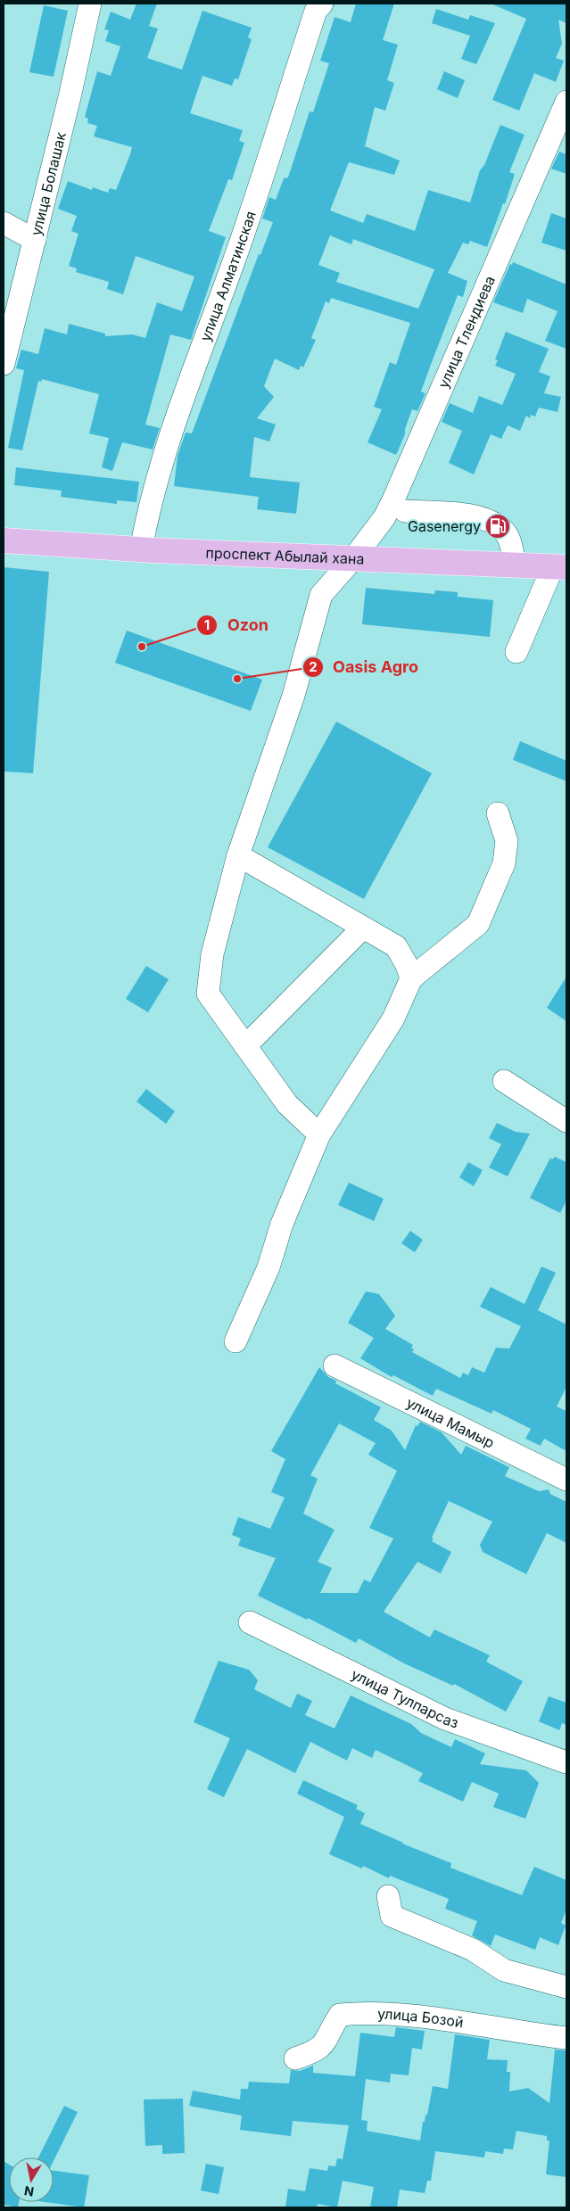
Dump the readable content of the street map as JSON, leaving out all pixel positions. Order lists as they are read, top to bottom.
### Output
{
  "streets": {
    "main road": ["проспект Абылай хана"],
    "street": [
      "улица Болашак",
      "улица Алматинская",
      "улица Тлендиева",
      "улица Мамыр",
      "улица Тулпарсаз",
      "улица Бозой"
    ]
  },
  "crossings": [
    ["улица Алматинская", "проспект Абылай хана"],
    ["улица Тлендиева", "проспект Абылай хана"]
  ],
  "places": {
    "fuel station": ["Gasenergy"],
    "other": ["Ozon", "Oasis Agro"]
  },
  "north": "bottom"
}
